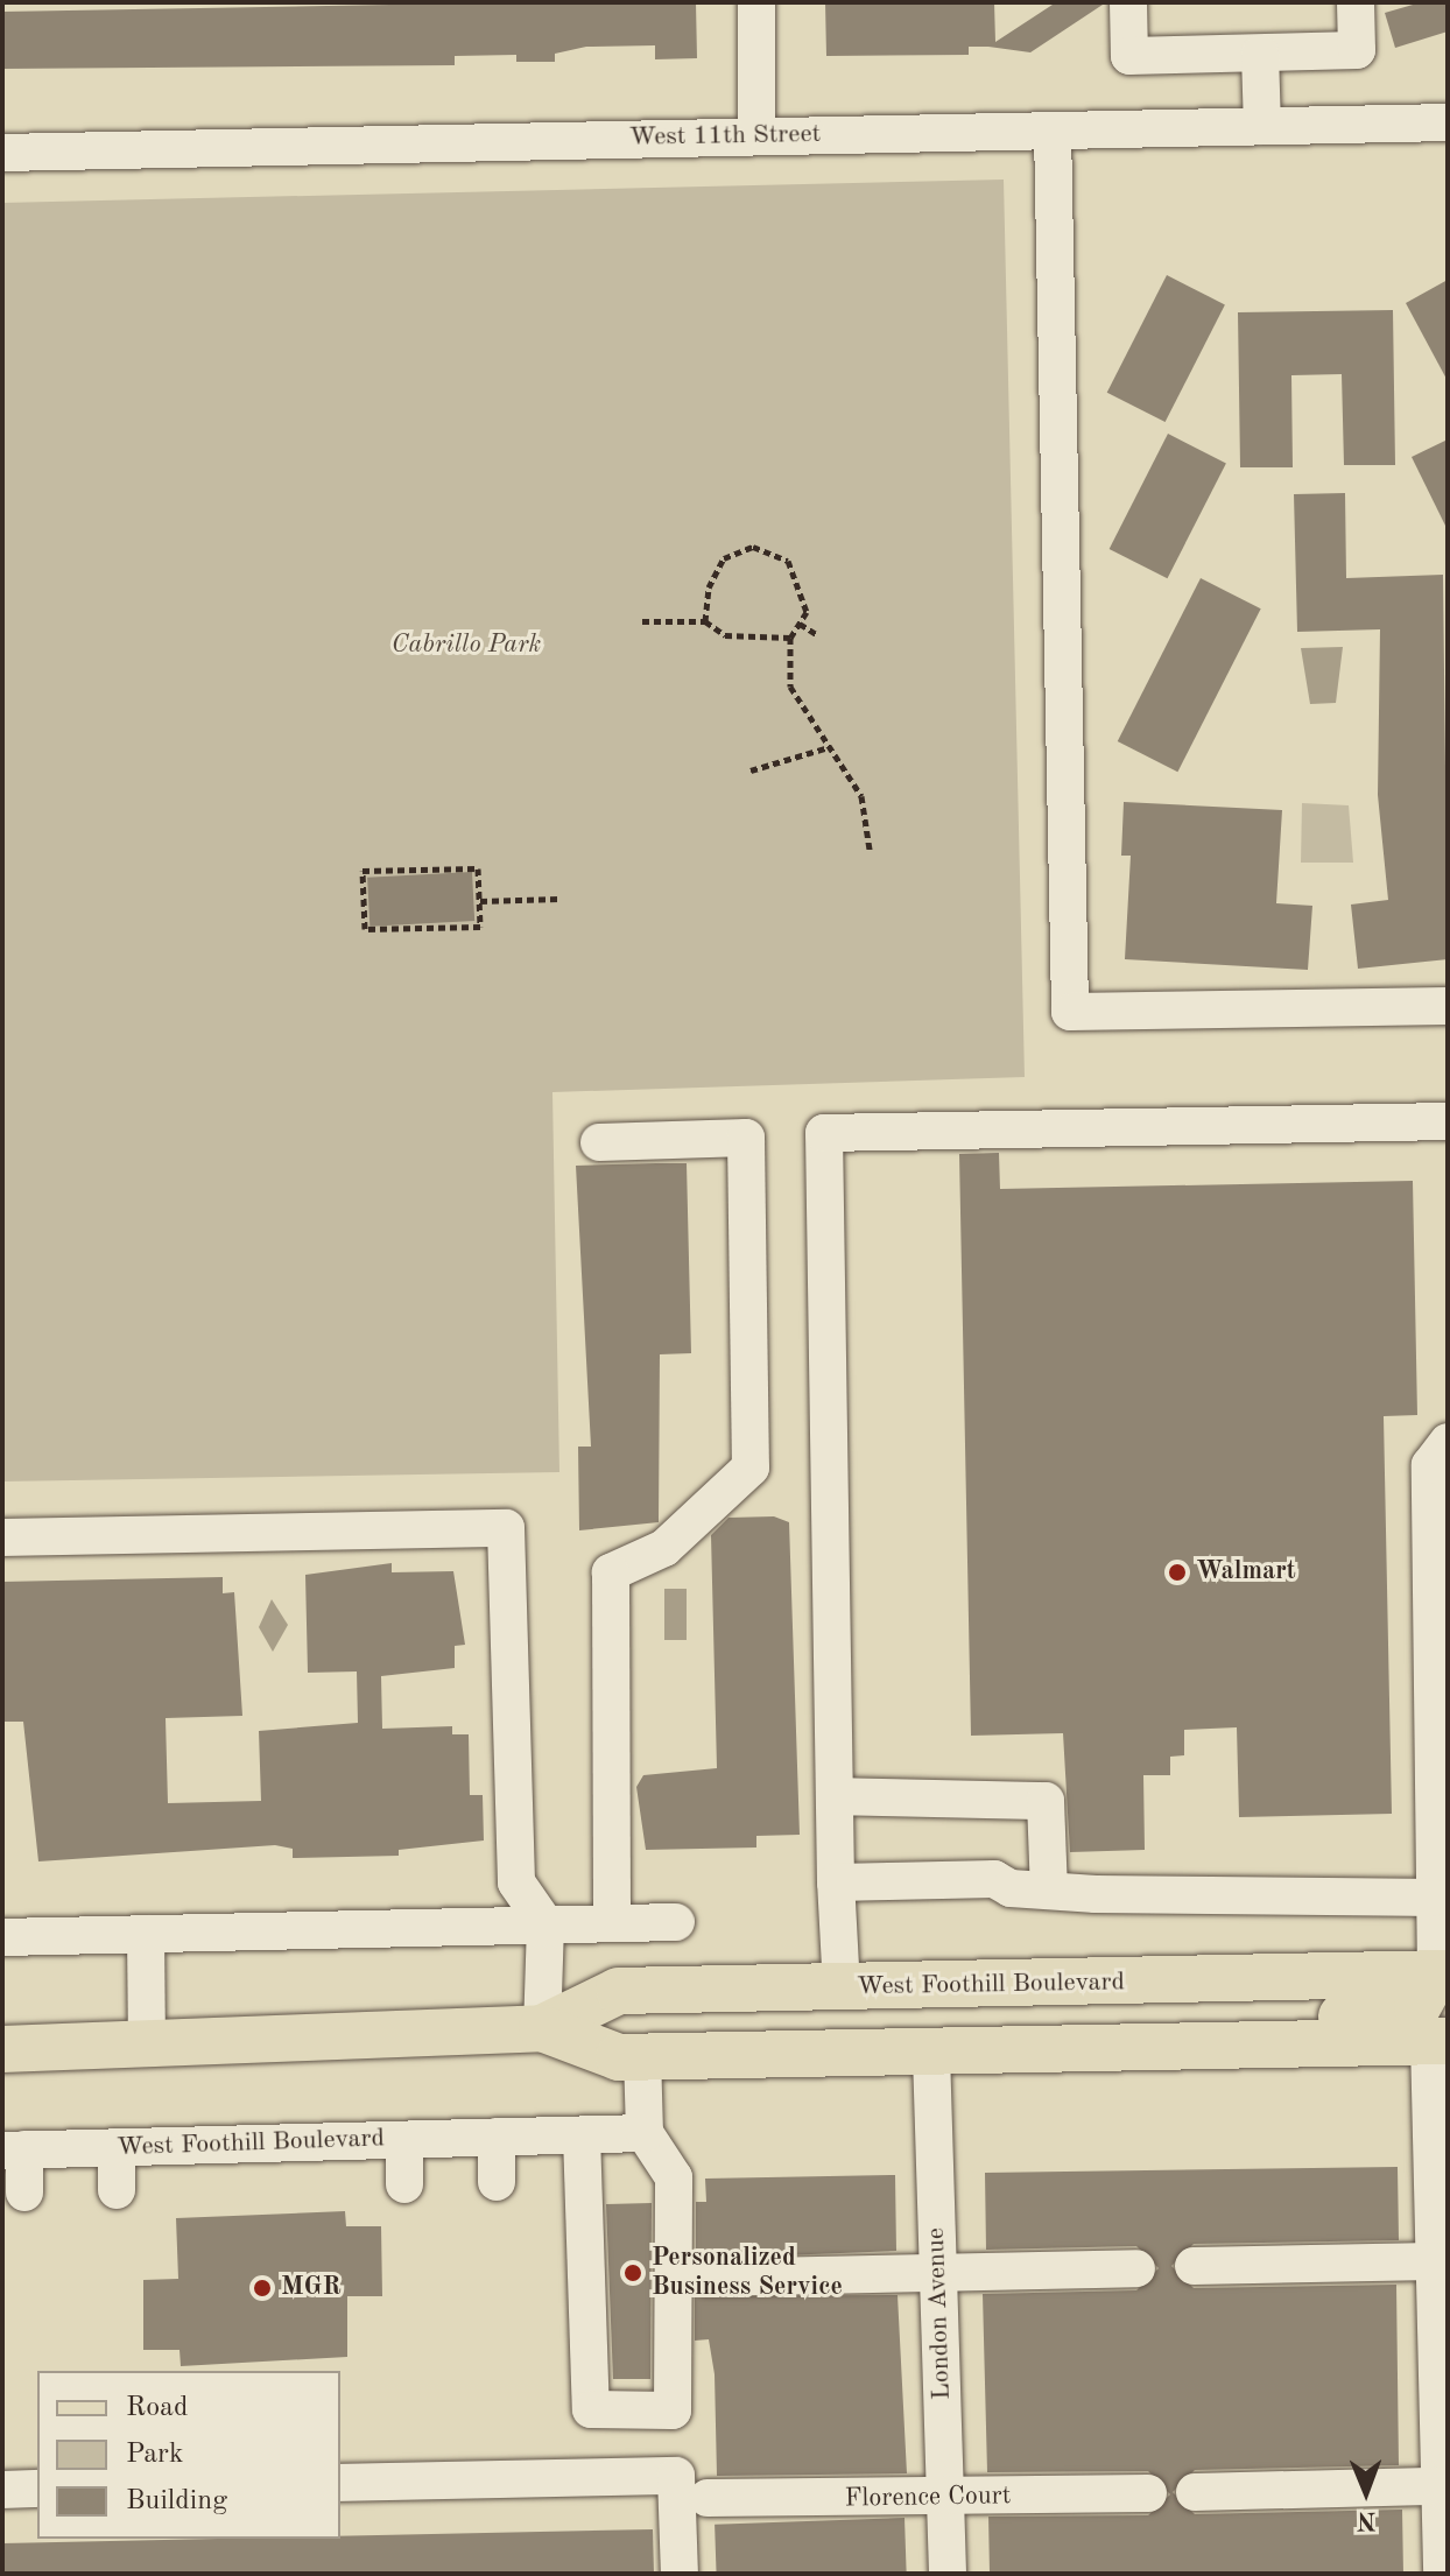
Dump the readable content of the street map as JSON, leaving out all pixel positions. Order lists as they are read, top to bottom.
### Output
{
  "streets": {
    "main road": ["West Foothill Boulevard"],
    "street": ["West 11th Street", "London Avenue", "Florence Court"]
  },
  "crossings": [
    ["West Foothill Boulevard", "London Avenue"],
    ["London Avenue", "Florence Court"]
  ],
  "parks": ["Cabrillo Park"],
  "places": ["Walmart", "Personalized Business Service", "MGR"],
  "legend": ["Road", "Park", "Building"],
  "north": "bottom"
}
